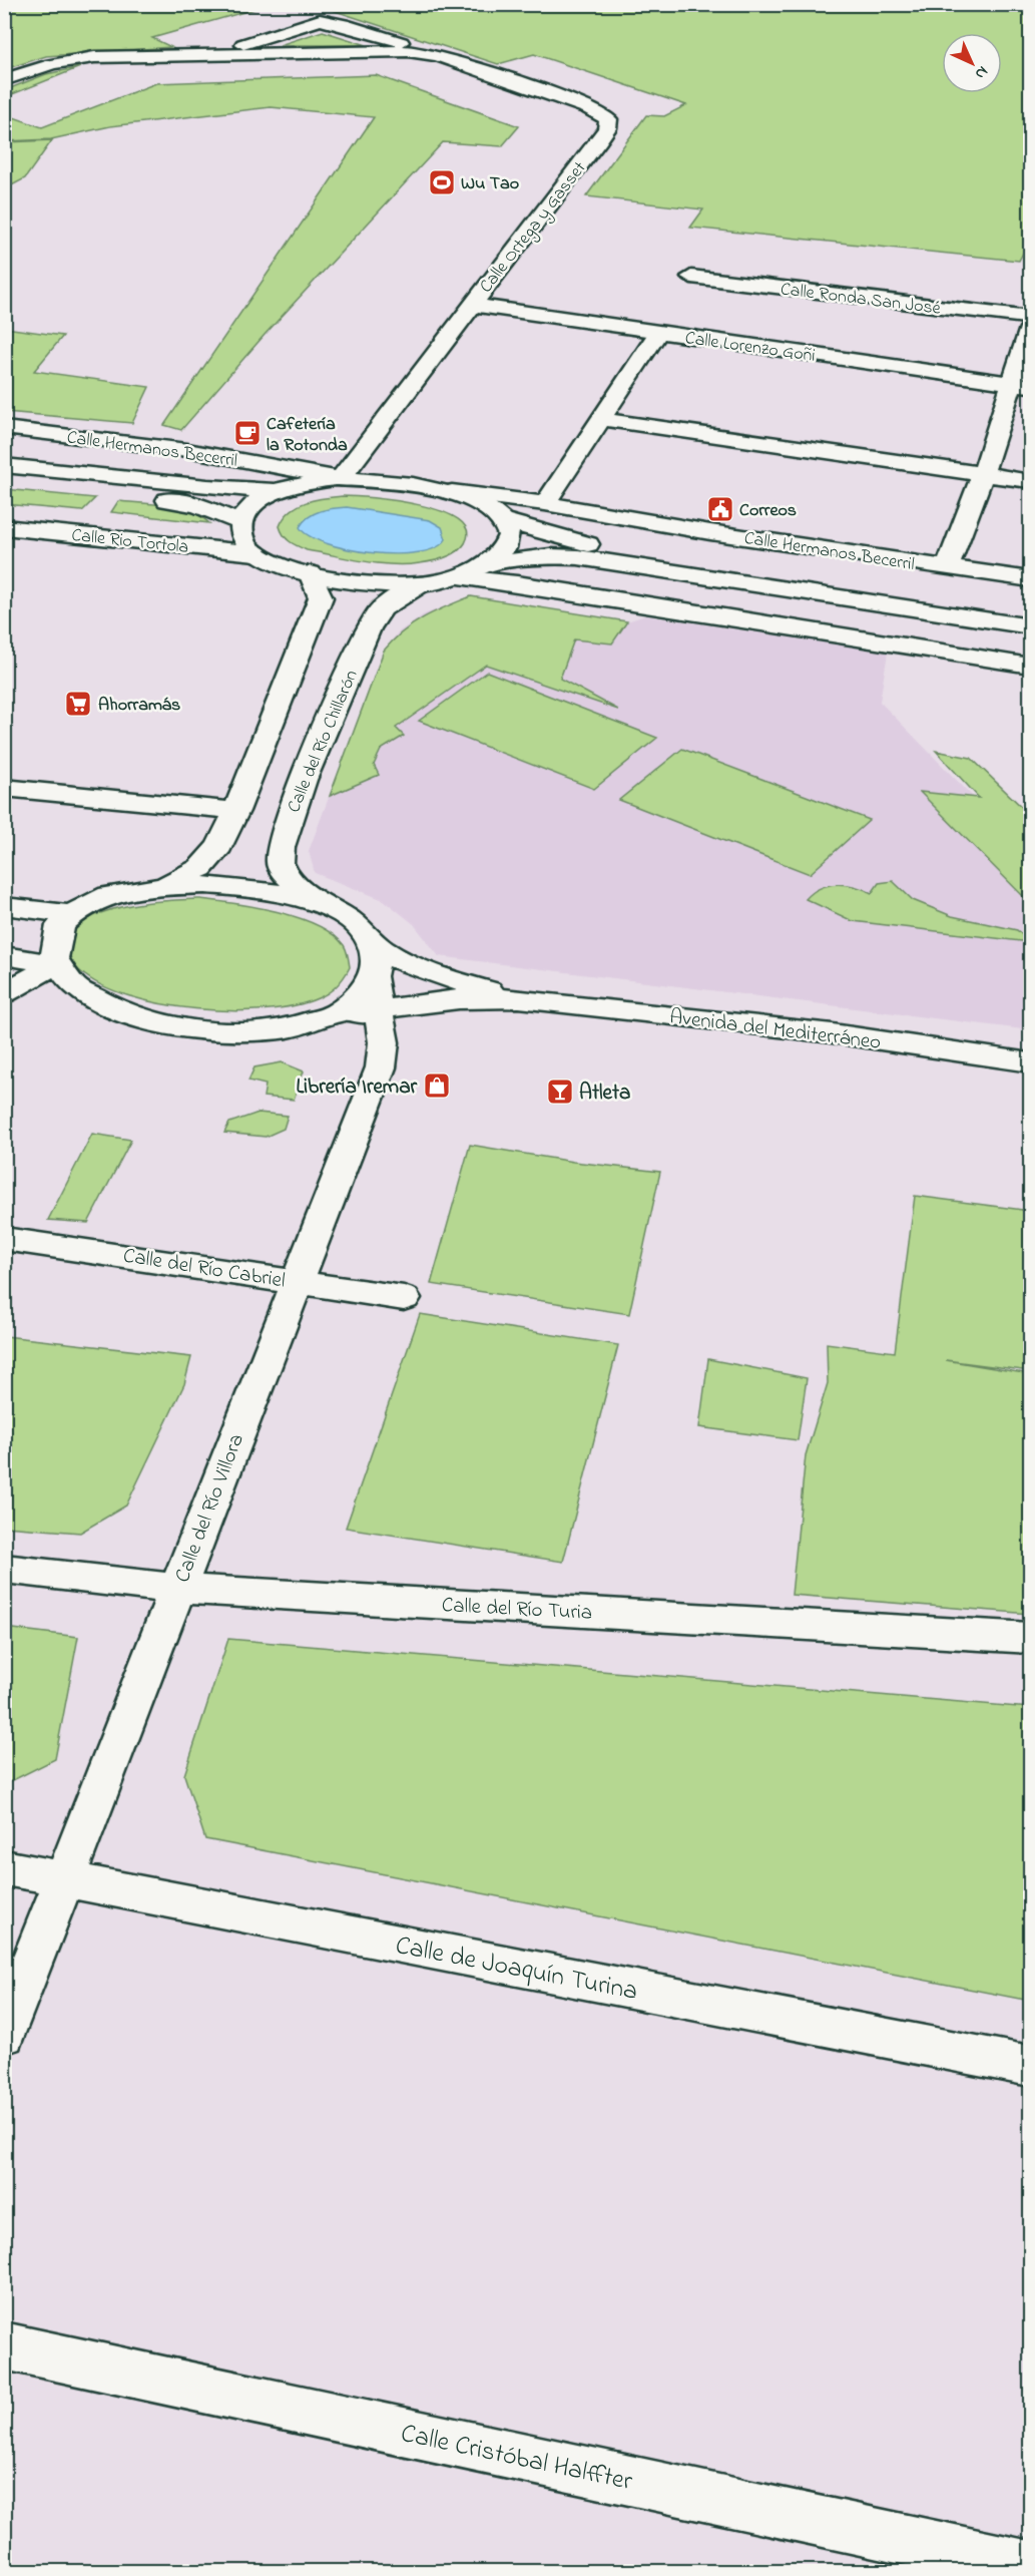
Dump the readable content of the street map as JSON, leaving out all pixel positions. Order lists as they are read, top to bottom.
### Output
{
  "streets": {
    "street": [
      "Calle Ortega y Gasset",
      "Calle Ronda San José",
      "Calle Lorenzo Goñi",
      "Calle Hermanos Becerril",
      "Calle Rio Tortola",
      "Calle del Río Chillarón",
      "Avenida del Mediterráneo",
      "Calle del Río Cabriel",
      "Calle del Río Villora",
      "Calle del Río Turia",
      "Calle de Joaquín Turina",
      "Calle Cristóbal Halffter"
    ]
  },
  "crossings": [
    ["Calle Ortega y Gasset", "Calle Lorenzo Goñi"],
    ["Calle Ortega y Gasset", "Calle Hermanos Becerril"],
    ["Calle Rio Tortola", "Calle del Río Chillarón"],
    ["Calle del Río Cabriel", "Calle del Río Villora"],
    ["Calle del Río Villora", "Calle del Río Turia"],
    ["Calle del Río Villora", "Calle de Joaquín Turina"]
  ],
  "places": {
    "sports": ["Wu Tao"],
    "cafe": ["Cafetería la Rotonda"],
    "public building": ["Correos"],
    "supermarket": ["Ahorramás"],
    "shop": ["Librería Iremar"],
    "bar": ["Atleta"]
  },
  "north": "bottom right"
}
